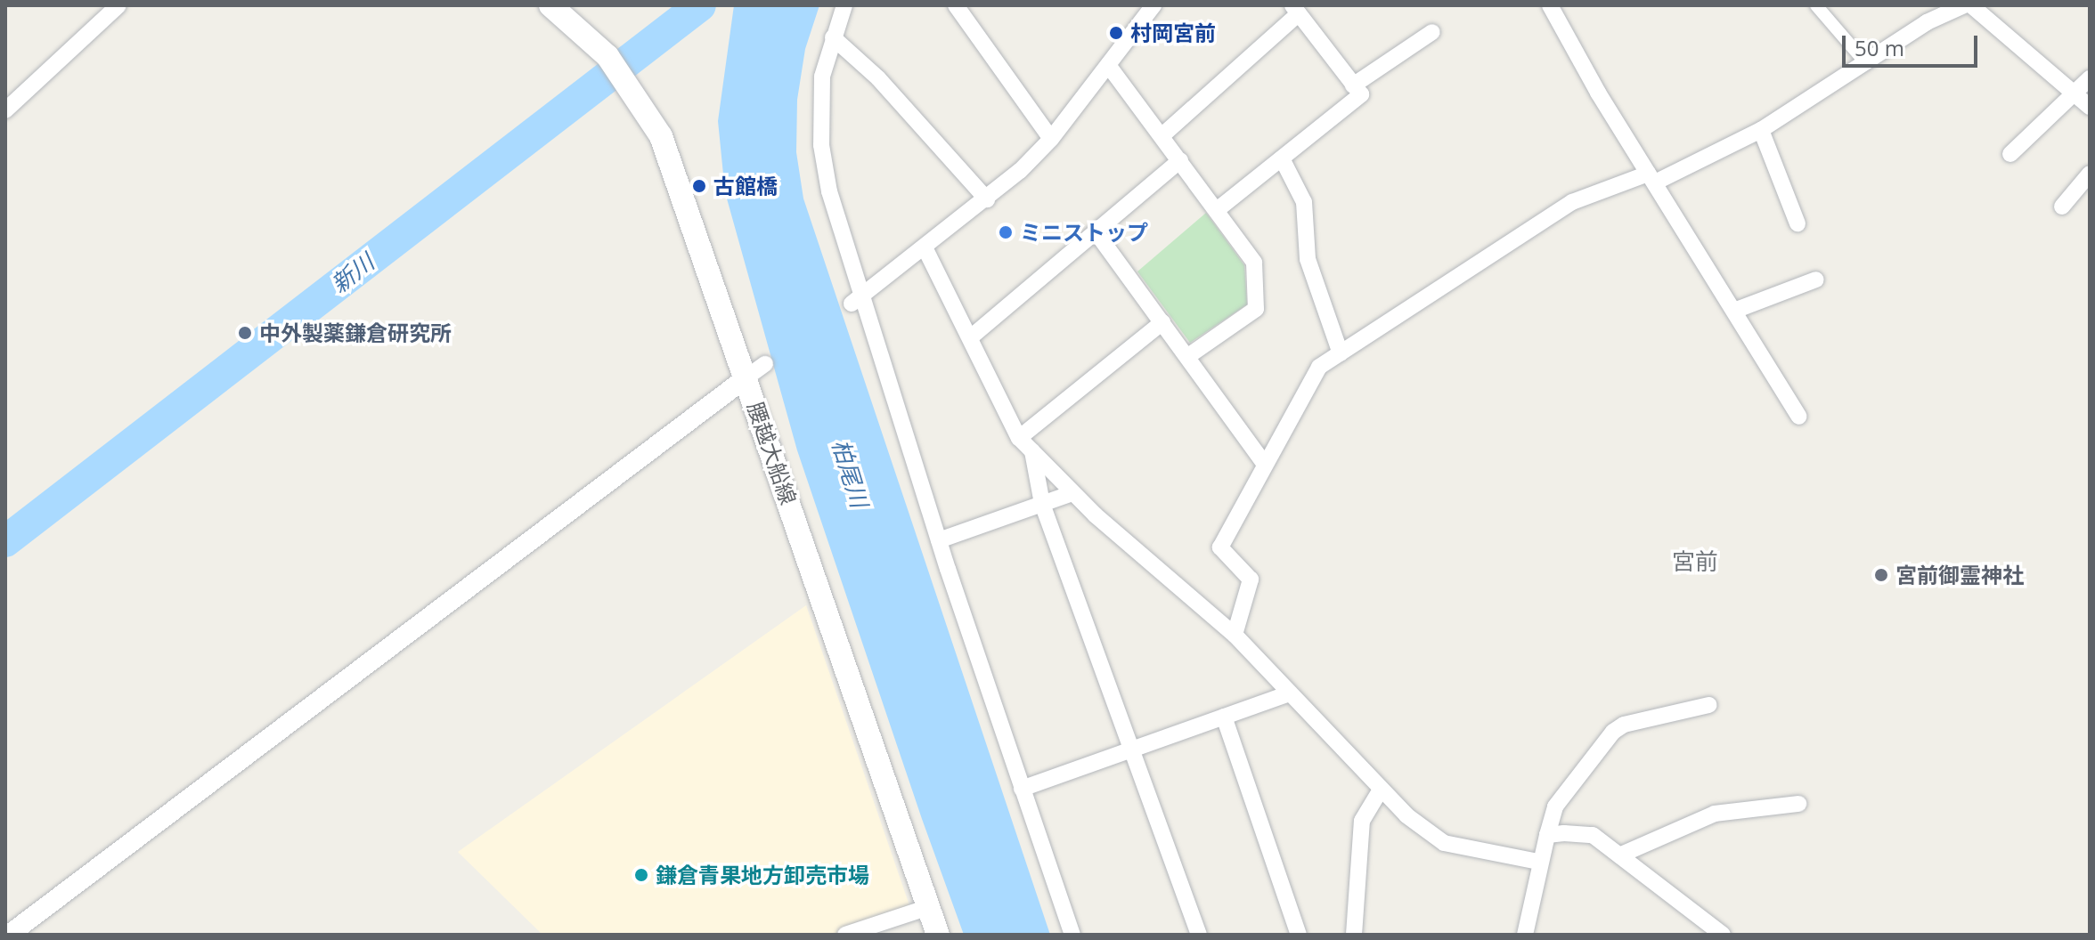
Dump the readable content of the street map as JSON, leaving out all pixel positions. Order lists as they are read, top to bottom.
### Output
{
  "streets": {
    "main road": ["腰越大船線"]
  },
  "districts": ["宮前"],
  "water": ["新川", "柏尾川"],
  "places": [
    "村岡宮前",
    "古館橋",
    "ミニストップ",
    "中外製薬鎌倉研究所",
    "宮前御霊神社",
    "鎌倉青果地方卸売市場"
  ],
  "scale_bar": "50 m"
}
